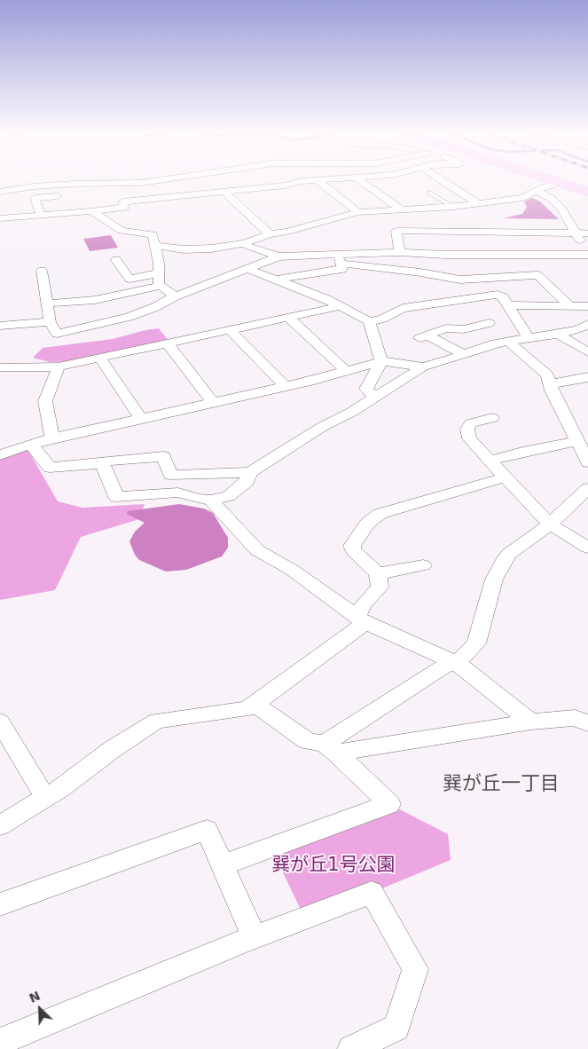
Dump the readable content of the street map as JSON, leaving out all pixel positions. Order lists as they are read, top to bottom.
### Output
{
  "districts": ["巽が丘一丁目"],
  "parks": ["巽が丘1号公園"],
  "north": "top left"
}
